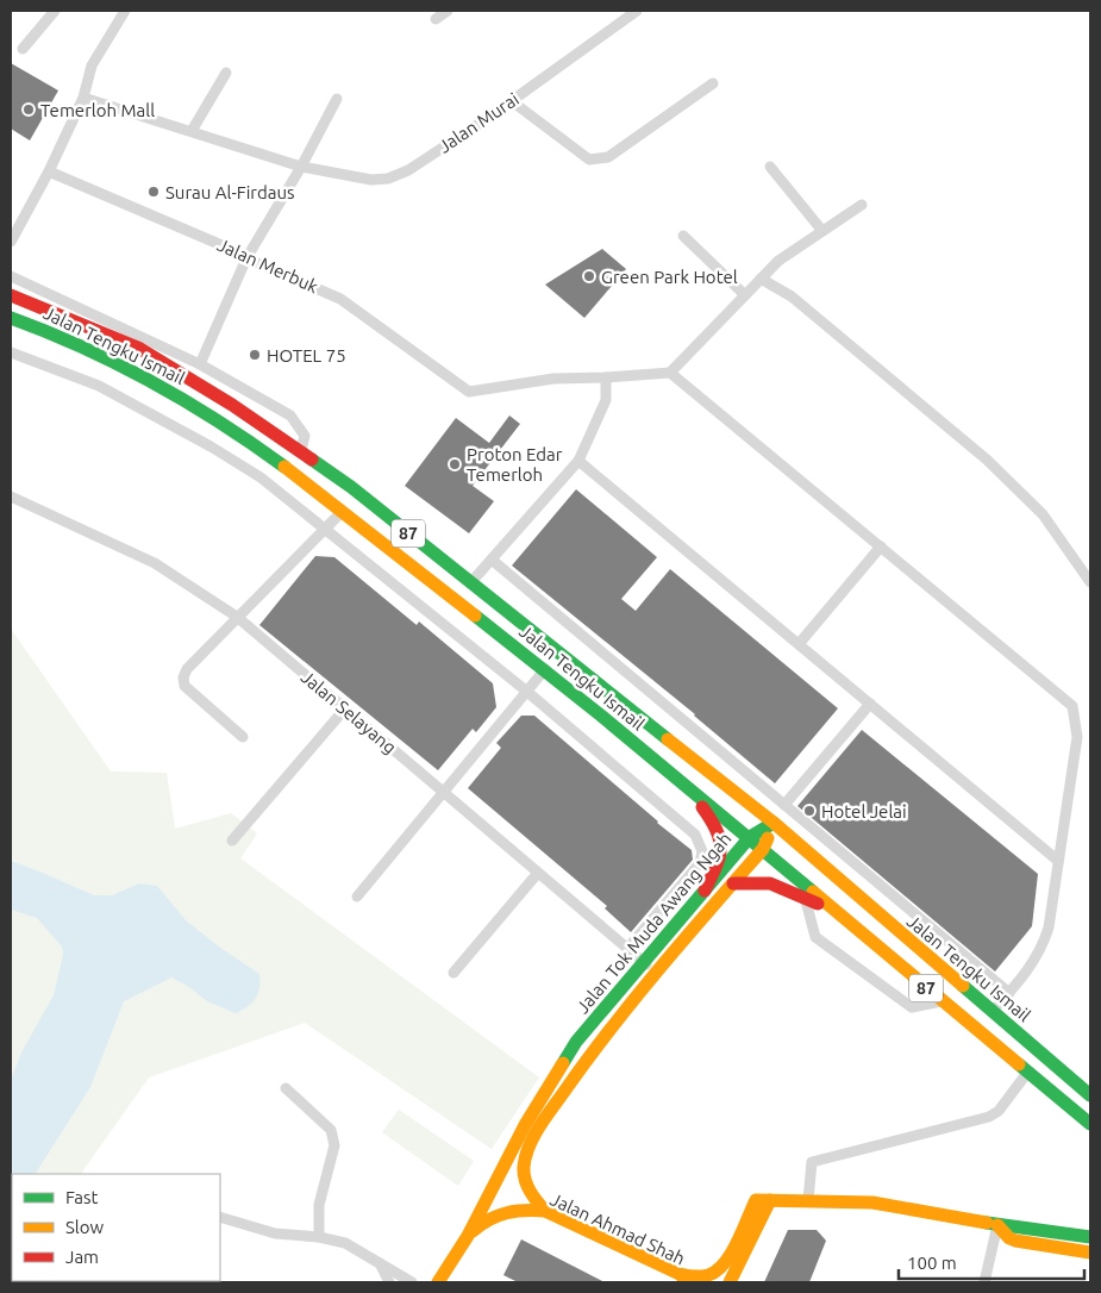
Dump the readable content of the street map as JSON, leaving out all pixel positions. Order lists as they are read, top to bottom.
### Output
{
  "streets": {
    "main road": [
      "Jalan Tengku Ismail",
      "87",
      "Jalan Tok Muda Awang Ngah",
      "Jalan Ahmad Shah"
    ],
    "street": ["Jalan Murai", "Jalan Merbuk", "Jalan Selayang"]
  },
  "crossings": [
    ["Jalan Tengku Ismail", "Jalan Tok Muda Awang Ngah"],
    ["Jalan Selayang", "Jalan Tok Muda Awang Ngah"],
    ["Jalan Tok Muda Awang Ngah", "Jalan Ahmad Shah"]
  ],
  "places": [
    "Temerloh Mall",
    "Surau Al-Firdaus",
    "Green Park Hotel",
    "HOTEL 75",
    "Proton Edar Temerloh",
    "Hotel Jelai"
  ],
  "legend": ["Fast", "Slow", "Jam"],
  "scale_bar": "100 m"
}
